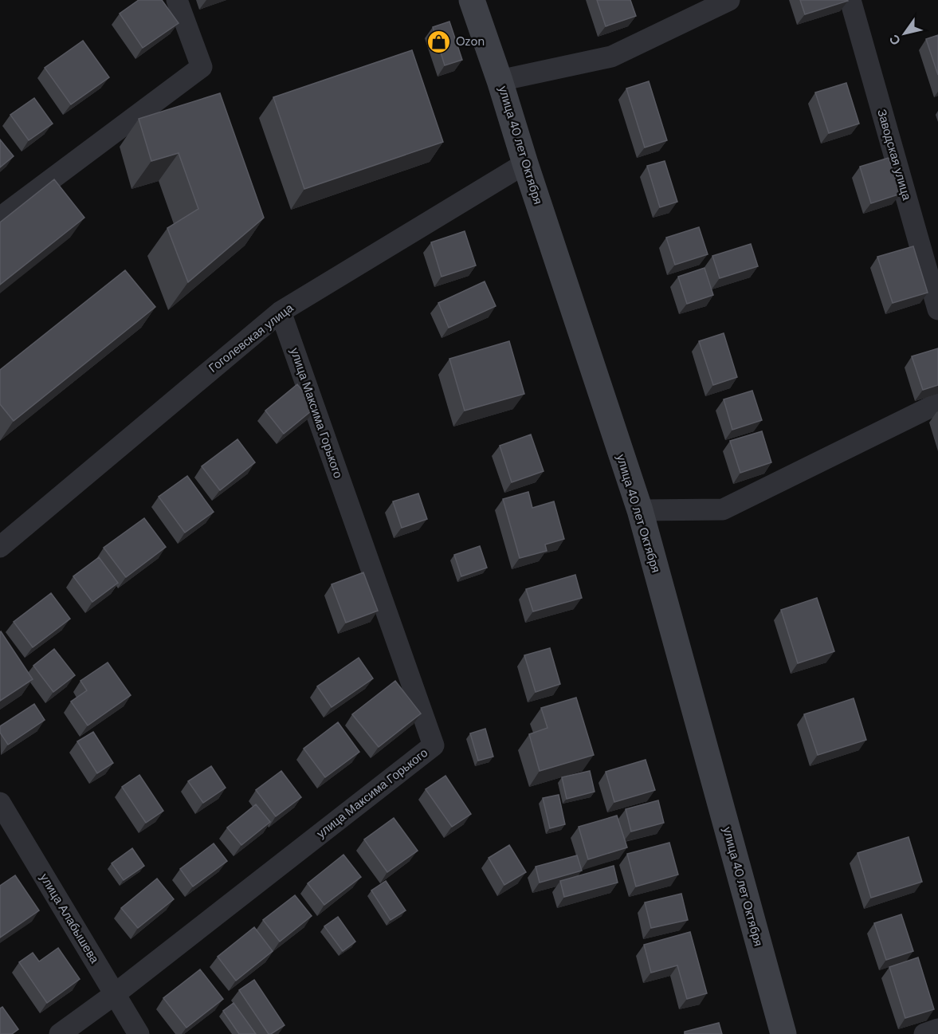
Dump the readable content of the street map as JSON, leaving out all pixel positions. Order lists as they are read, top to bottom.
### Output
{
  "streets": {
    "street": [
      "улица 40 лет Октября",
      "Заводская улица",
      "Гоголевская улица",
      "улица Максима Горького",
      "улица Алабышева"
    ]
  },
  "crossings": [
    ["улица 40 лет Октября", "Гоголевская улица"],
    ["Гоголевская улица", "улица Максима Горького"],
    ["улица Максима Горького", "улица Алабышева"]
  ],
  "places": {
    "shop": ["Ozon"]
  },
  "north": "bottom left"
}
